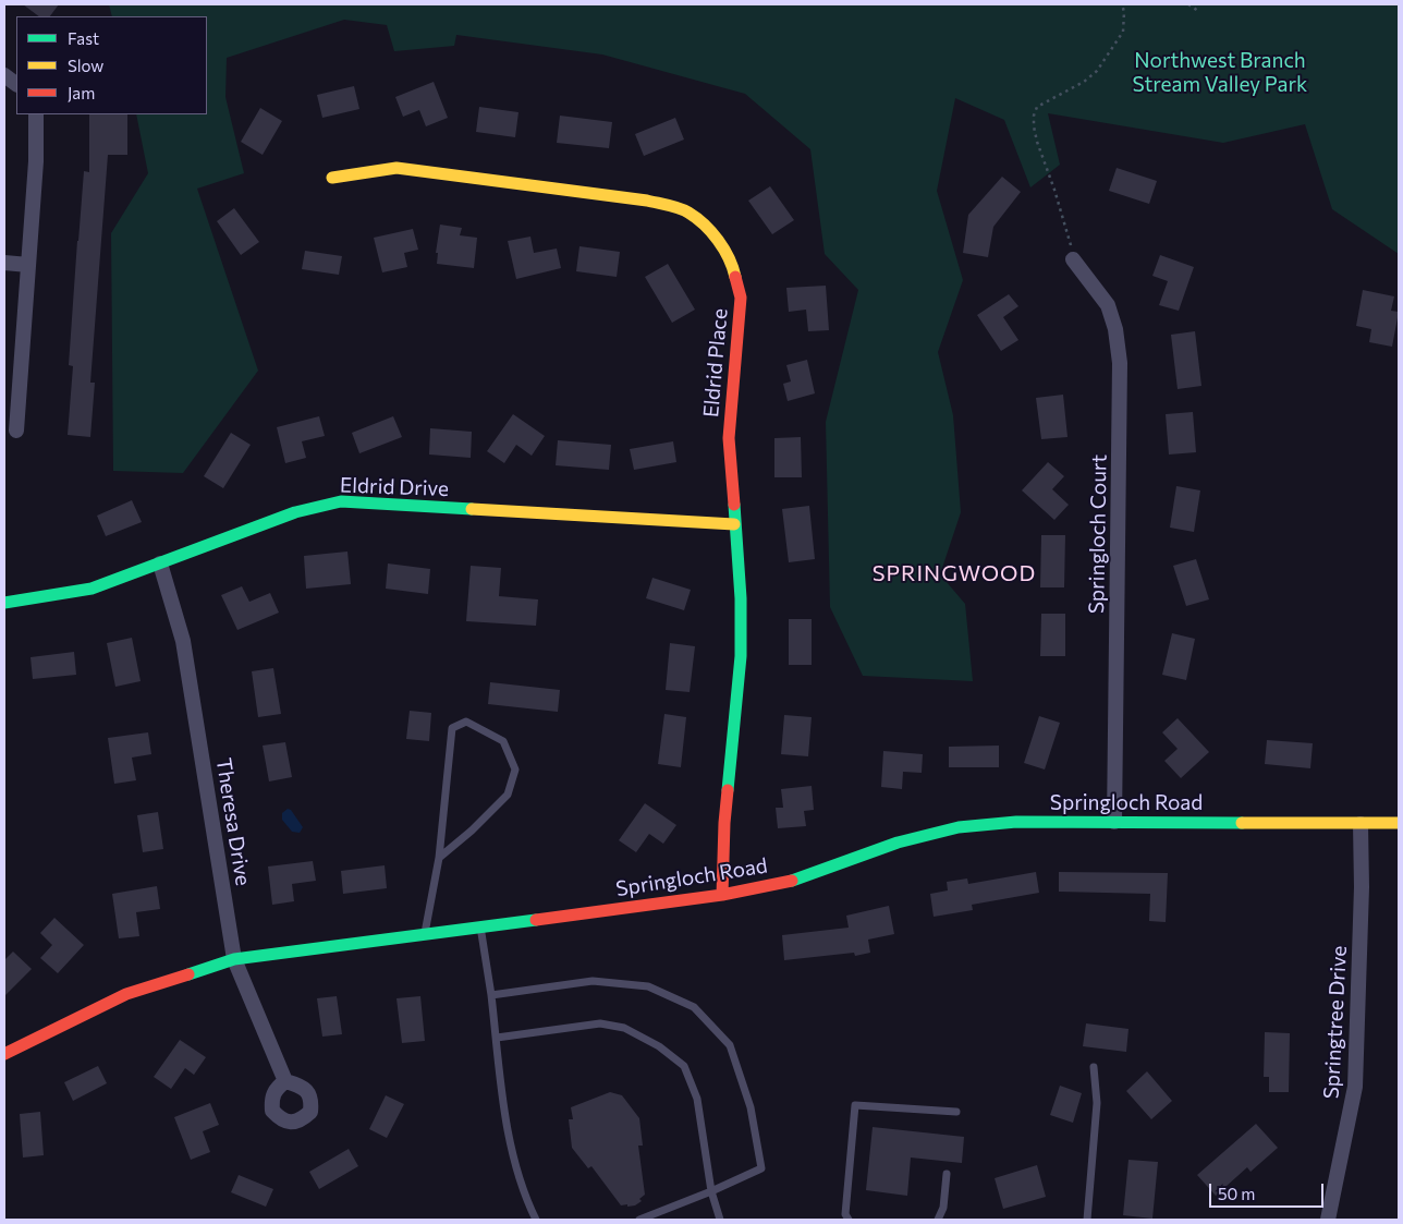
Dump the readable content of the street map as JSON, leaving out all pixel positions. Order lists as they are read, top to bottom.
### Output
{
  "streets": {
    "street": [
      "Eldrid Place",
      "Eldrid Drive",
      "Springloch Court",
      "Springloch Road",
      "Theresa Drive",
      "Springtree Drive"
    ]
  },
  "crossings": [
    ["Eldrid Place", "Eldrid Drive"],
    ["Eldrid Place", "Springloch Road"],
    ["Eldrid Drive", "Theresa Drive"],
    ["Springloch Court", "Springloch Road"],
    ["Springloch Road", "Theresa Drive"],
    ["Springloch Road", "Springtree Drive"]
  ],
  "districts": ["SPRINGWOOD"],
  "parks": ["Northwest Branch Stream Valley Park"],
  "legend": ["Fast", "Slow", "Jam"],
  "scale_bar": "50 m"
}
